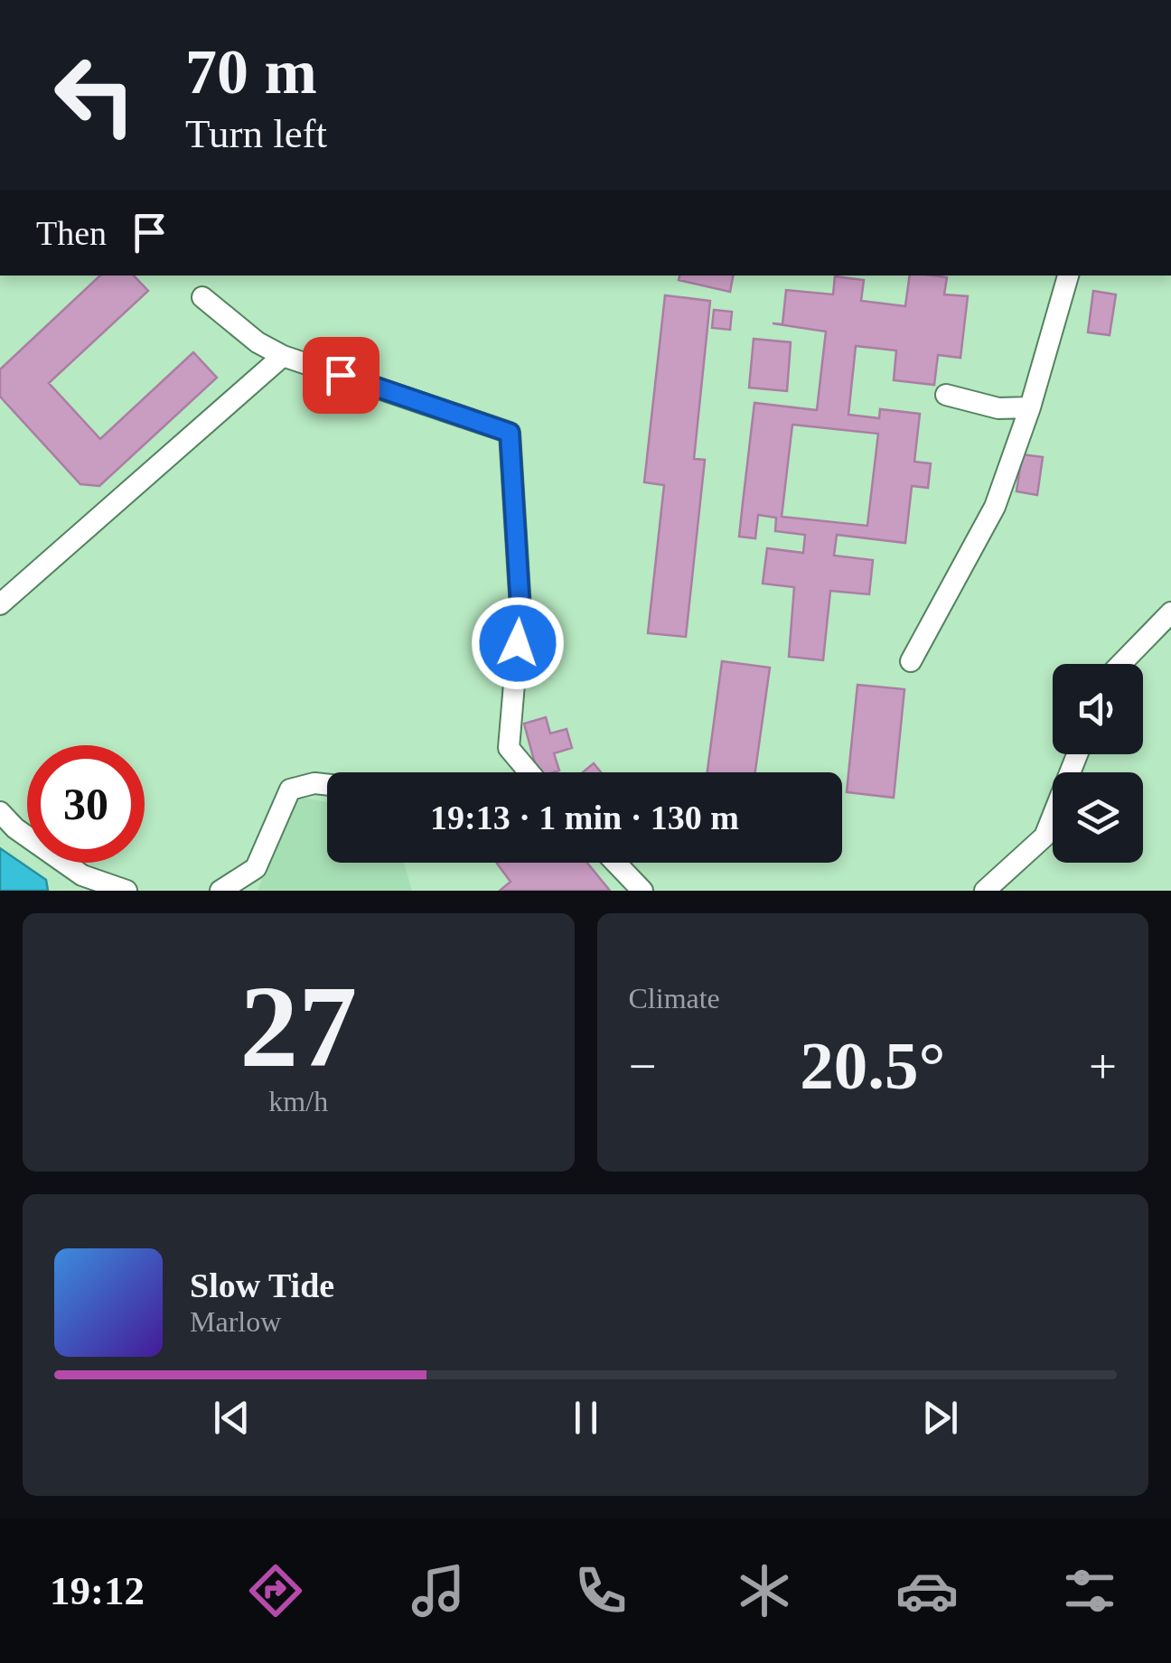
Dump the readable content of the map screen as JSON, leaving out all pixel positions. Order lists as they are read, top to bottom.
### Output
{
  "page": {
    "turn": ["70 m", "Turn left"],
    "then": "Then",
    "limit": "30",
    "trip": "19:13 · 1 min · 130 m",
    "tile": [
      ["27", "km/h"],
      "Climate"
    ],
    "heat": ["−", "20.5°", "+"],
    "song": ["Slow Tide", "Marlow"],
    "tabs": "19:12"
  }
}
